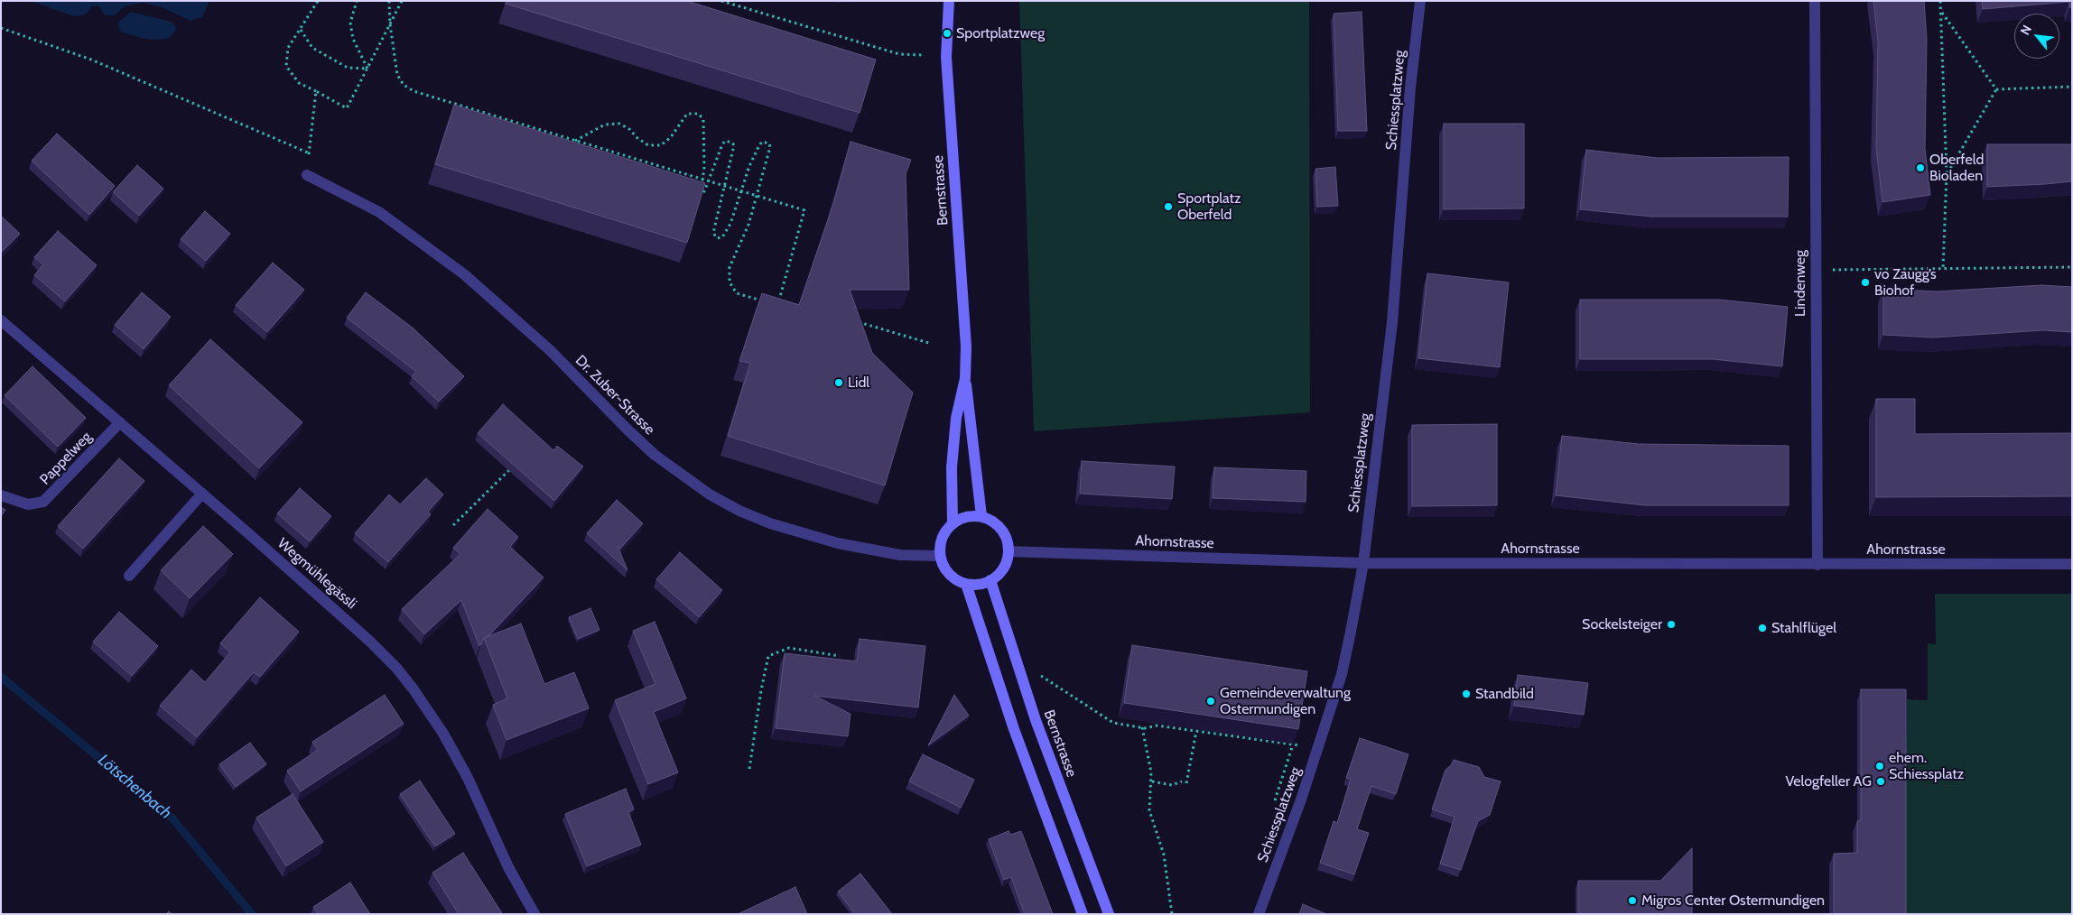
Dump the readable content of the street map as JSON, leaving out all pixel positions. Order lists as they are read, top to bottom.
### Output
{
  "streets": {
    "main road": ["Bernstrasse"],
    "street": [
      "Schiessplatzweg",
      "Lindenweg",
      "Dr. Zuber-Strasse",
      "Pappelweg",
      "Ahornstrasse",
      "Wegmühlegässli"
    ]
  },
  "crossings": [
    ["Schiessplatzweg", "Ahornstrasse"],
    ["Bernstrasse", "Dr. Zuber-Strasse"],
    ["Bernstrasse", "Ahornstrasse"],
    ["Lindenweg", "Ahornstrasse"],
    ["Dr. Zuber-Strasse", "Ahornstrasse"],
    ["Pappelweg", "Wegmühlegässli"]
  ],
  "water": ["Lötschenbach"],
  "places": [
    "Sportplatzweg",
    "Oberfeld Bioladen",
    "Sportplatz Oberfeld",
    "vo Zaugg’s Biohof",
    "Lidl",
    "Sockelsteiger",
    "Stahlflügel",
    "Standbild",
    "Gemeindeverwaltung Ostermundigen",
    "ehem. Schiessplatz",
    "Velogfeller AG",
    "Migros Center Ostermundigen"
  ],
  "north": "top left"
}
